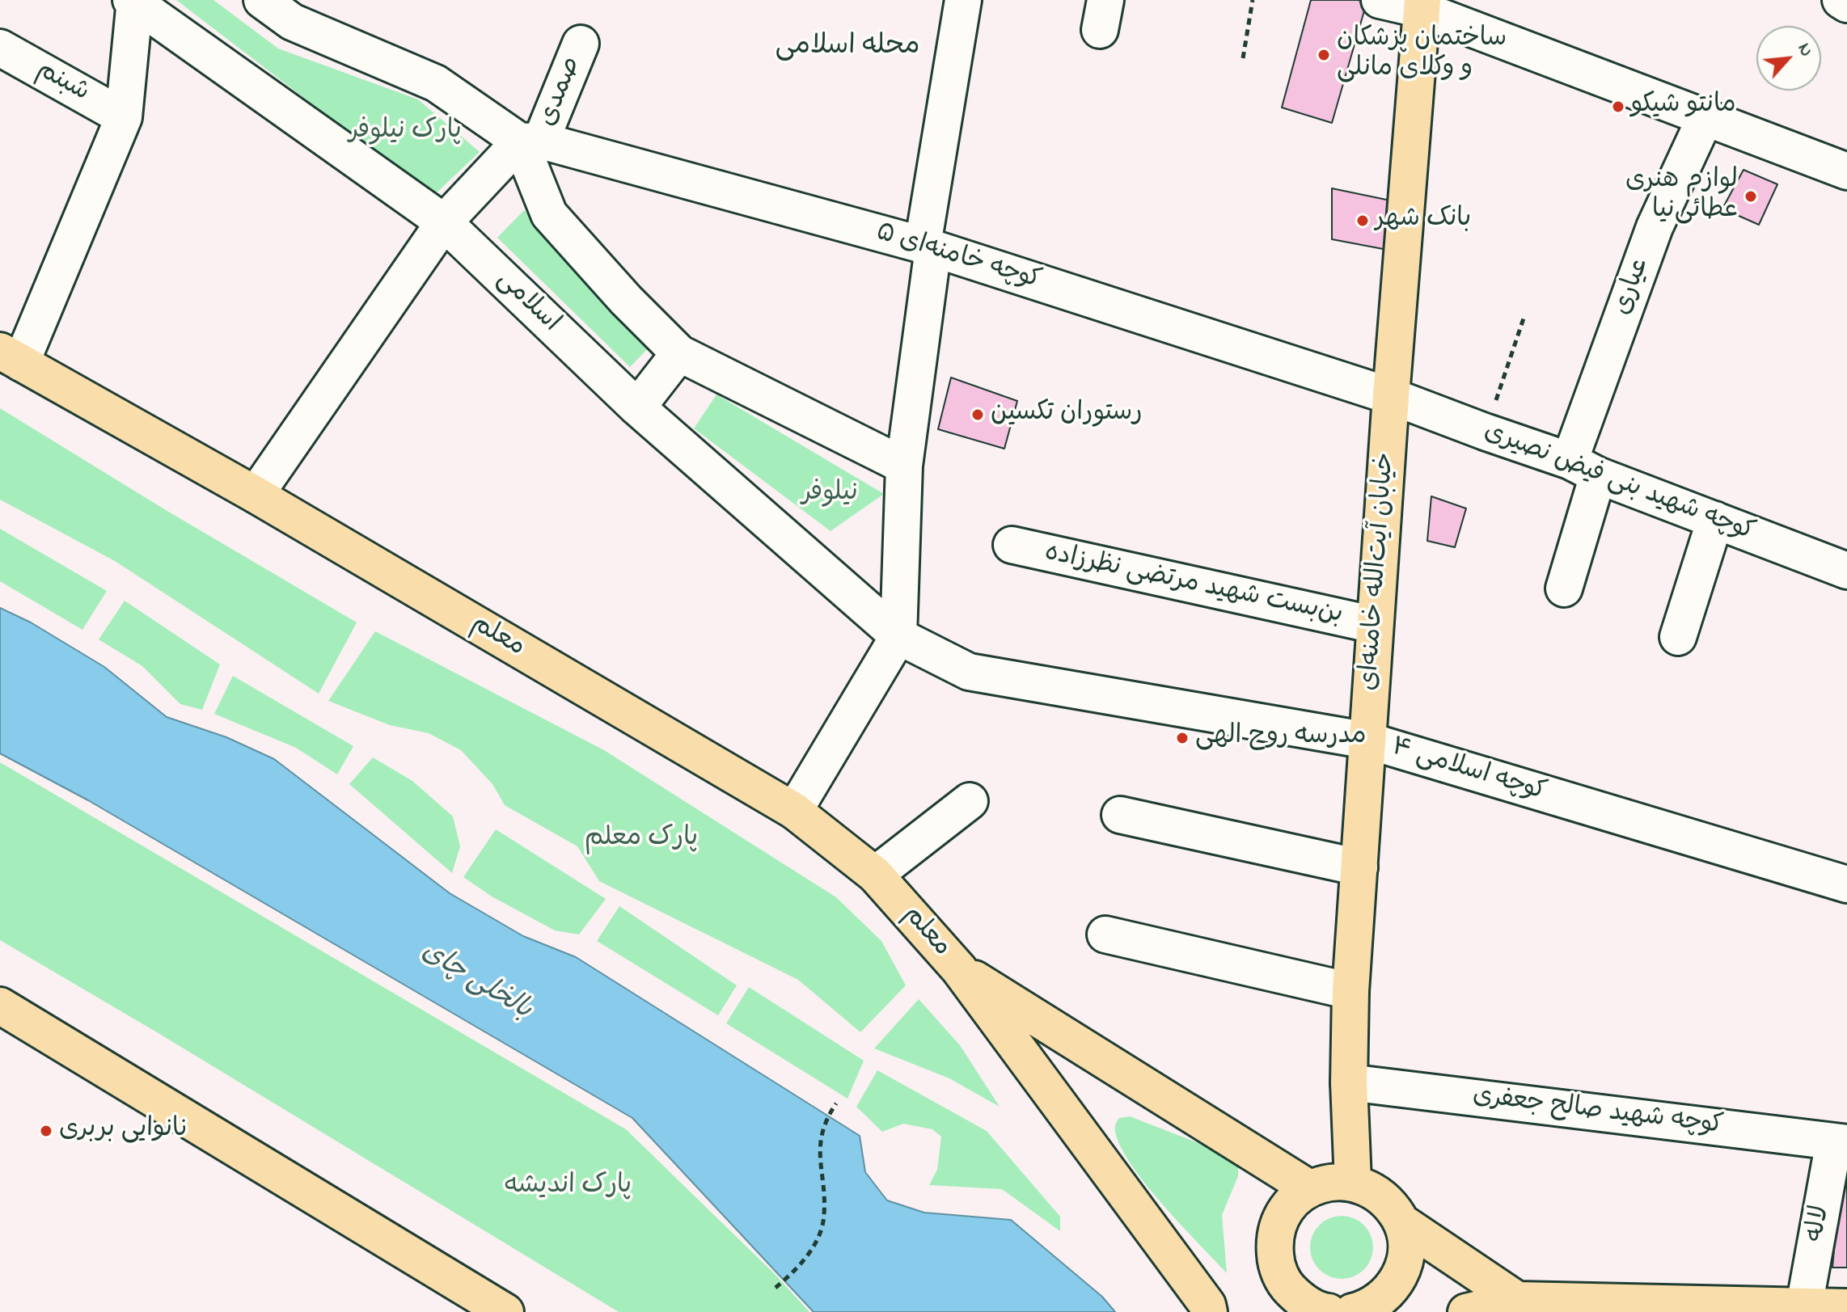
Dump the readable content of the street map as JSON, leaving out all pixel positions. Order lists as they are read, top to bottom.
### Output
{
  "streets": {
    "main road": ["خیابان آیت‌الله خامنه‌ای", "معلم"],
    "street": [
      "شبنم",
      "صمدی",
      "کوچه خامنه‌ای ۵",
      "عیاری",
      "اسلامی",
      "کوچه شهید بنی فیض نصیری",
      "بن‌بست شهید مرتضی نظرزاده",
      "کوچه اسلامی ۴",
      "کوچه شهید صالح جعفری",
      "لاله"
    ]
  },
  "crossings": [
    ["صمدی", "کوچه خامنه‌ای ۵"],
    ["کوچه خامنه‌ای ۵", "کوچه شهید بنی فیض نصیری"],
    ["کوچه خامنه‌ای ۵", "خیابان آیت‌الله خامنه‌ای"],
    ["عیاری", "کوچه شهید بنی فیض نصیری"],
    ["اسلامی", "کوچه اسلامی ۴"],
    ["کوچه شهید بنی فیض نصیری", "خیابان آیت‌الله خامنه‌ای"],
    ["خیابان آیت‌الله خامنه‌ای", "بن‌بست شهید مرتضی نظرزاده"],
    ["خیابان آیت‌الله خامنه‌ای", "کوچه اسلامی ۴"],
    ["خیابان آیت‌الله خامنه‌ای", "کوچه شهید صالح جعفری"],
    ["کوچه شهید صالح جعفری", "لاله"]
  ],
  "districts": ["محله اسلامی"],
  "water": ["بالخلی چای"],
  "parks": [
    "پارک نیلوفر",
    "نیلوفر",
    "پارک معلم",
    "پارک اندیشه"
  ],
  "places": [
    "ساختمان پزشکان و وکلای مانلی",
    "مانتو شیکو",
    "لوازم هنری عطائی‌نیا",
    "بانک شهر",
    "رستوران تکسین",
    "مدرسه روح الهی",
    "نانوایی بربری"
  ],
  "north": "top right"
}
